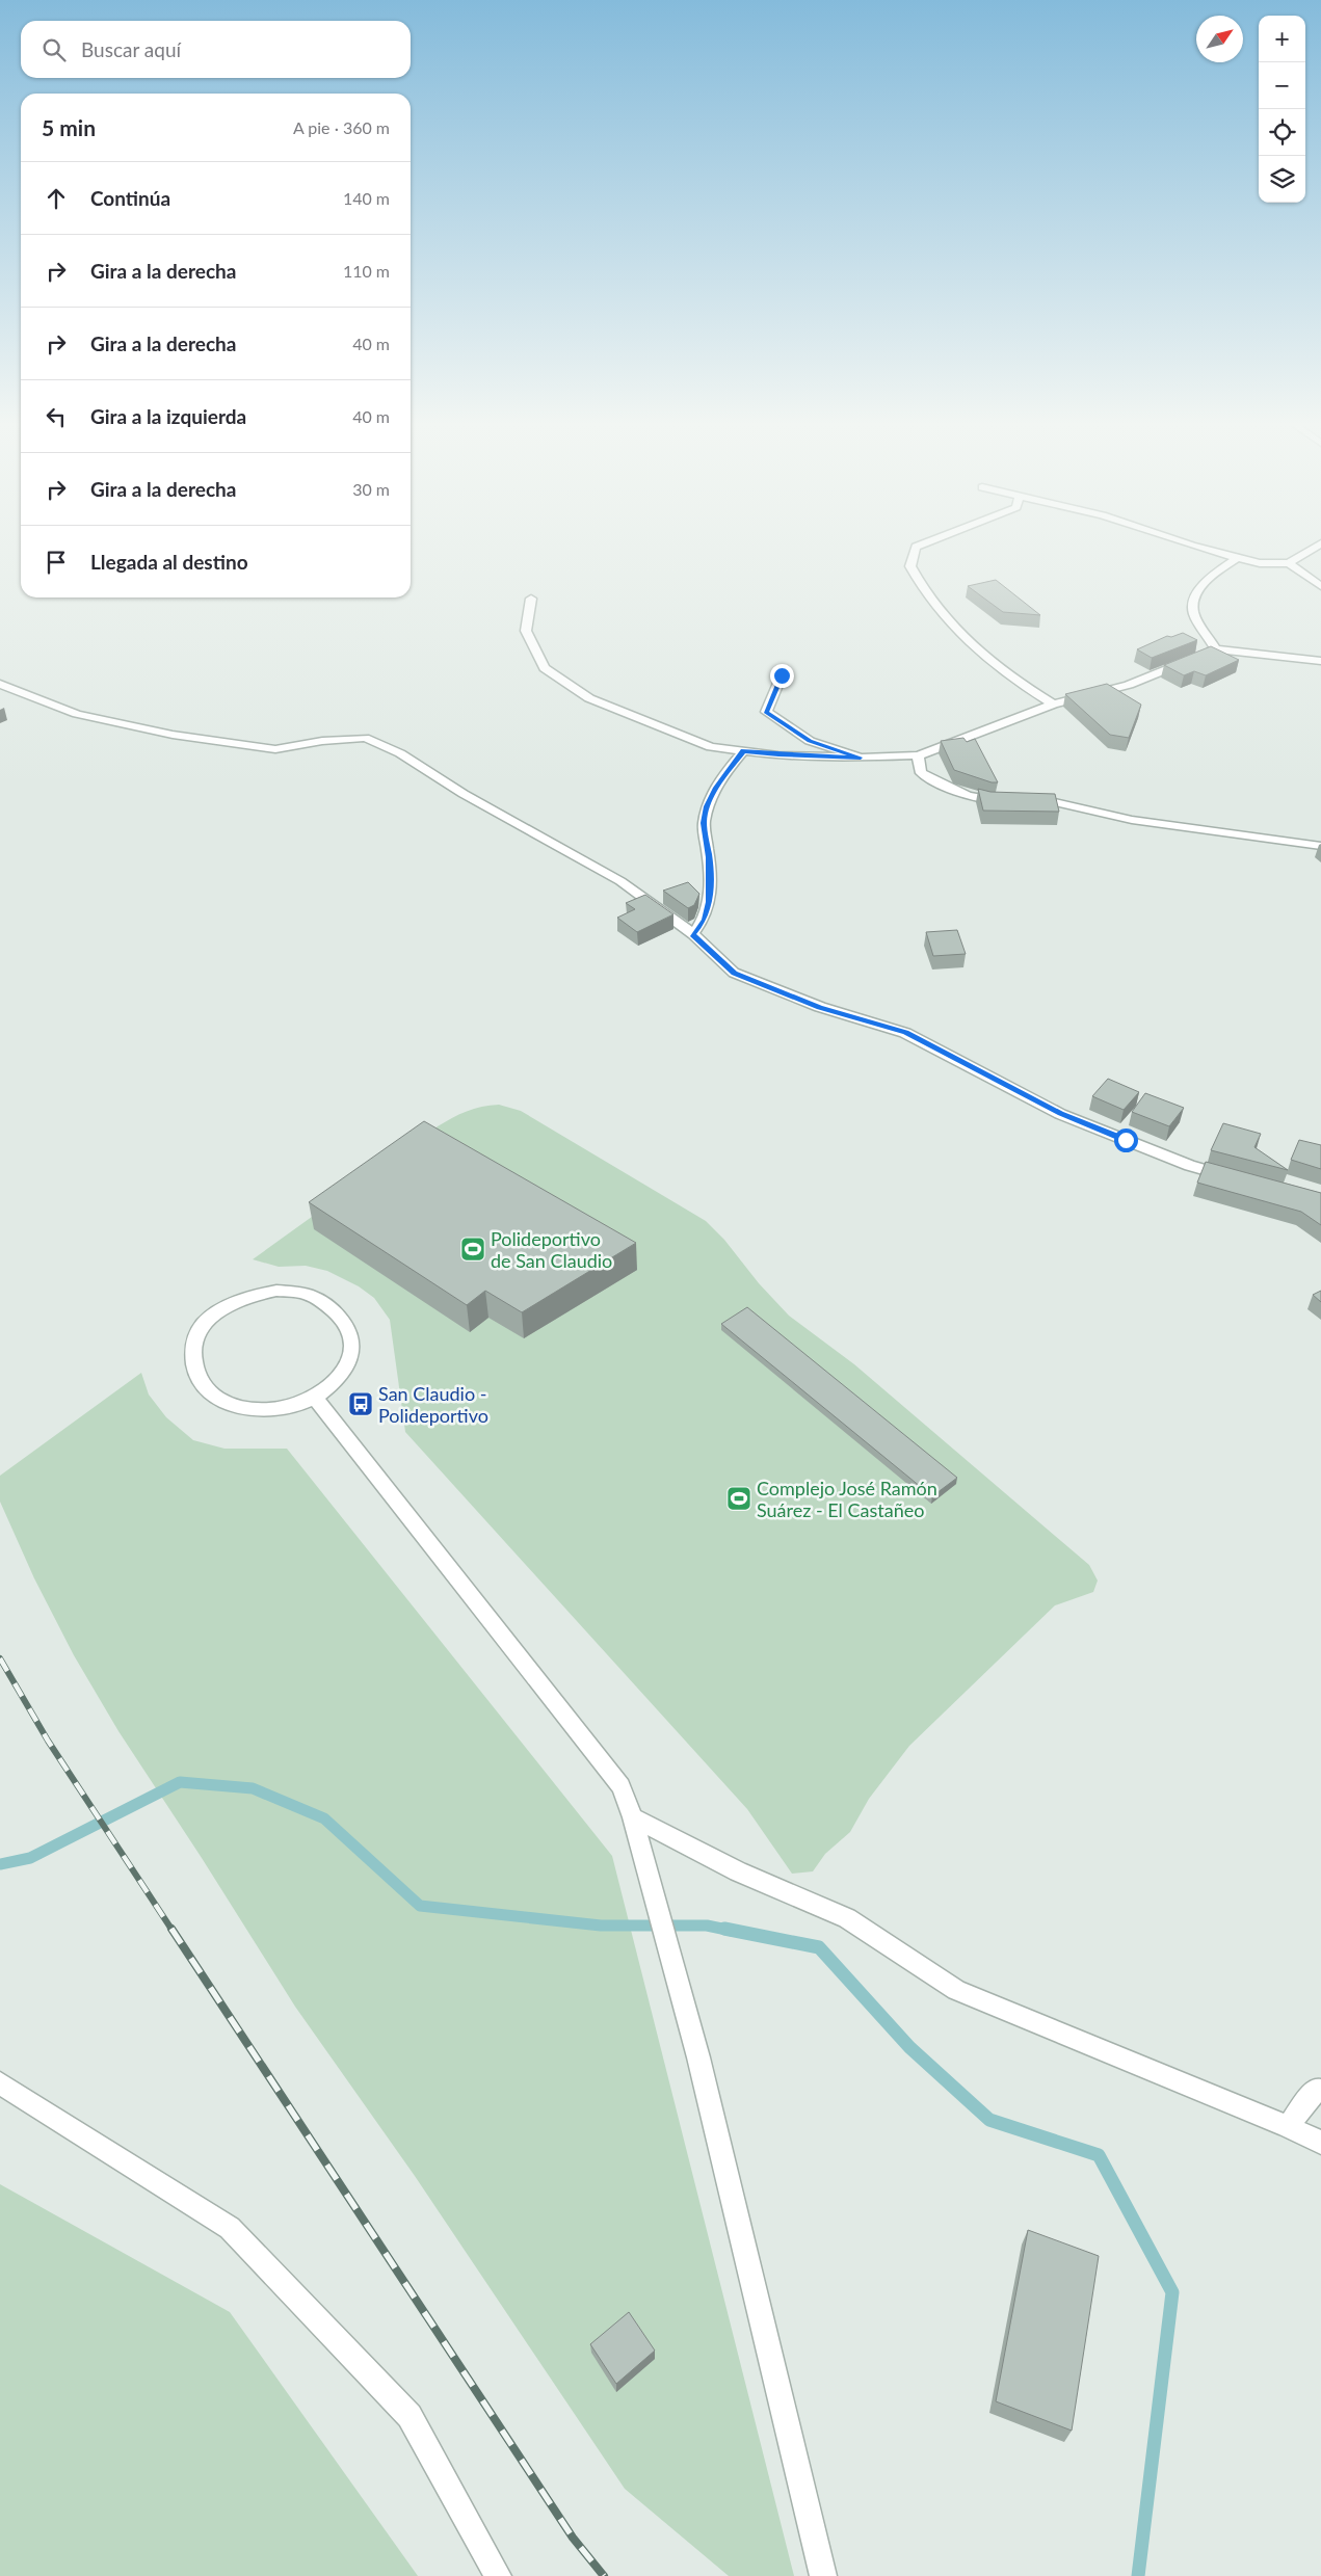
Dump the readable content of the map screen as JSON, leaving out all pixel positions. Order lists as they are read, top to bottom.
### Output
{
  "places": {
    "sports": ["Polideportivo de San Claudio", "Complejo José Ramón Suárez - El Castañeo"],
    "bus stop": ["San Claudio - Polideportivo"]
  },
  "north": "top right",
  "page": {
    "map_buttons": ["+", "−"],
    "search": "Buscar aquí",
    "heading": ["5 min", "A pie · 360 m"],
    "list": [
      ["Continúa", "140 m"],
      ["Gira a la derecha", "110 m"],
      ["Gira a la derecha", "40 m"],
      ["Gira a la izquierda", "40 m"],
      ["Gira a la derecha", "30 m"],
      "Llegada al destino"
    ]
  }
}
